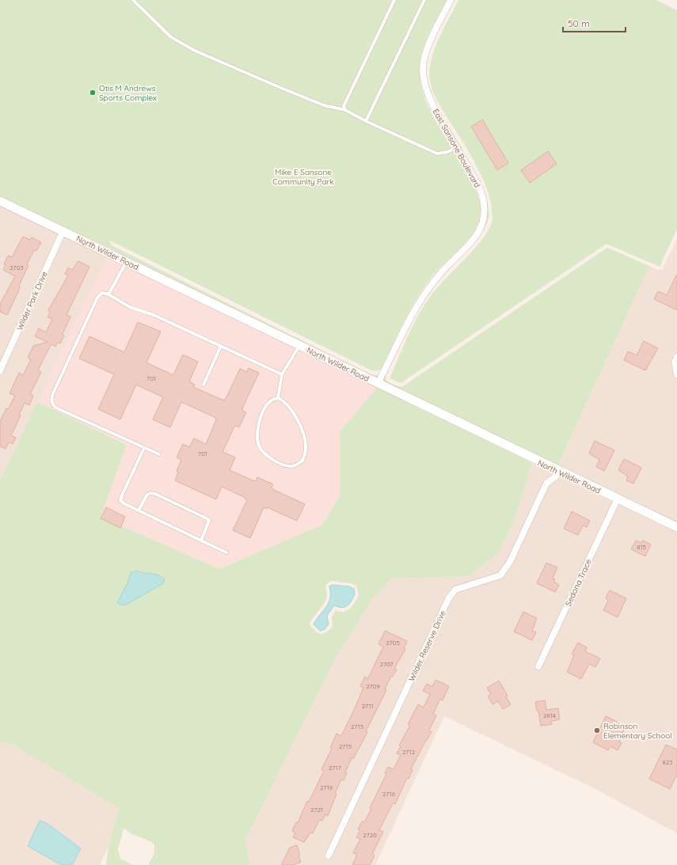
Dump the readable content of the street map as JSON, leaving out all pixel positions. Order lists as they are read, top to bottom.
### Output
{
  "streets": {
    "street": [
      "East Sansone Boulevard",
      "North Wilder Road",
      "Wilder Park Drive",
      "Sedona Trace",
      "Wilder Reserve Drive"
    ]
  },
  "crossings": [
    ["East Sansone Boulevard", "North Wilder Road"],
    ["North Wilder Road", "Wilder Park Drive"],
    ["North Wilder Road", "Sedona Trace"],
    ["North Wilder Road", "Wilder Reserve Drive"]
  ],
  "parks": ["Mike E Sansone Community Park"],
  "places": ["Otis M Andrews Sports Complex", "Robinson Elementary School"],
  "house_numbers": [
    "2703",
    "701",
    "701",
    "815",
    "2705",
    "2707",
    "2709",
    "2711",
    "2814",
    "2713",
    "2715",
    "2712",
    "823",
    "2717",
    "2719",
    "2716",
    "2721",
    "2720"
  ],
  "scale_bar": "50 m"
}
